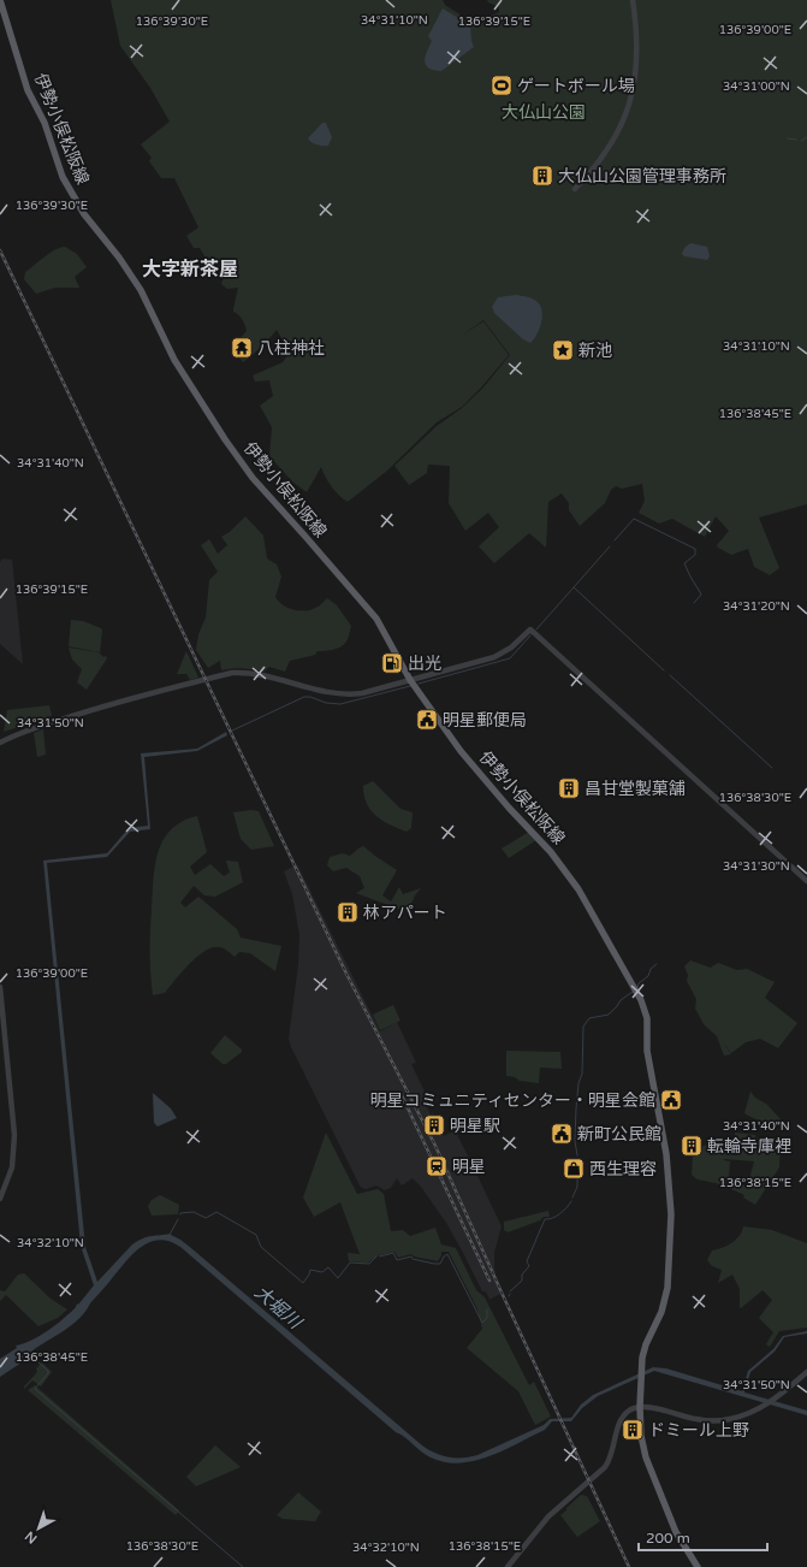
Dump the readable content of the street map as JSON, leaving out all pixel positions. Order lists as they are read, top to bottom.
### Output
{
  "streets": {
    "main road": ["伊勢小俣松阪線"]
  },
  "districts": ["大字新茶屋"],
  "water": ["大堀川"],
  "parks": ["大仏山公園"],
  "places": {
    "sports": ["ゲートボール場"],
    "building": [
      "大仏山公園管理事務所",
      "昌甘堂製菓舗",
      "林アパート",
      "明星駅",
      "転輪寺庫裡",
      "ドミール上野"
    ],
    "temple": ["八柱神社"],
    "place": ["新池"],
    "fuel station": ["出光"],
    "public building": ["明星郵便局", "明星コミュニティセンター・明星会館", "新町公民館"],
    "station": ["明星"],
    "shop": ["西生理容"]
  },
  "scale_bar": "200 m",
  "north": "bottom left",
  "coordinates": [
    "34°31'10\"N",
    "136°39'30\"E",
    "136°39'15\"E",
    "136°39'00\"E",
    "34°31'00\"N",
    "136°38'45\"E",
    "34°31'40\"N",
    "34°31'20\"N",
    "34°31'50\"N",
    "136°38'30\"E",
    "34°31'30\"N",
    "136°38'15\"E",
    "34°32'10\"N"
  ]
}
